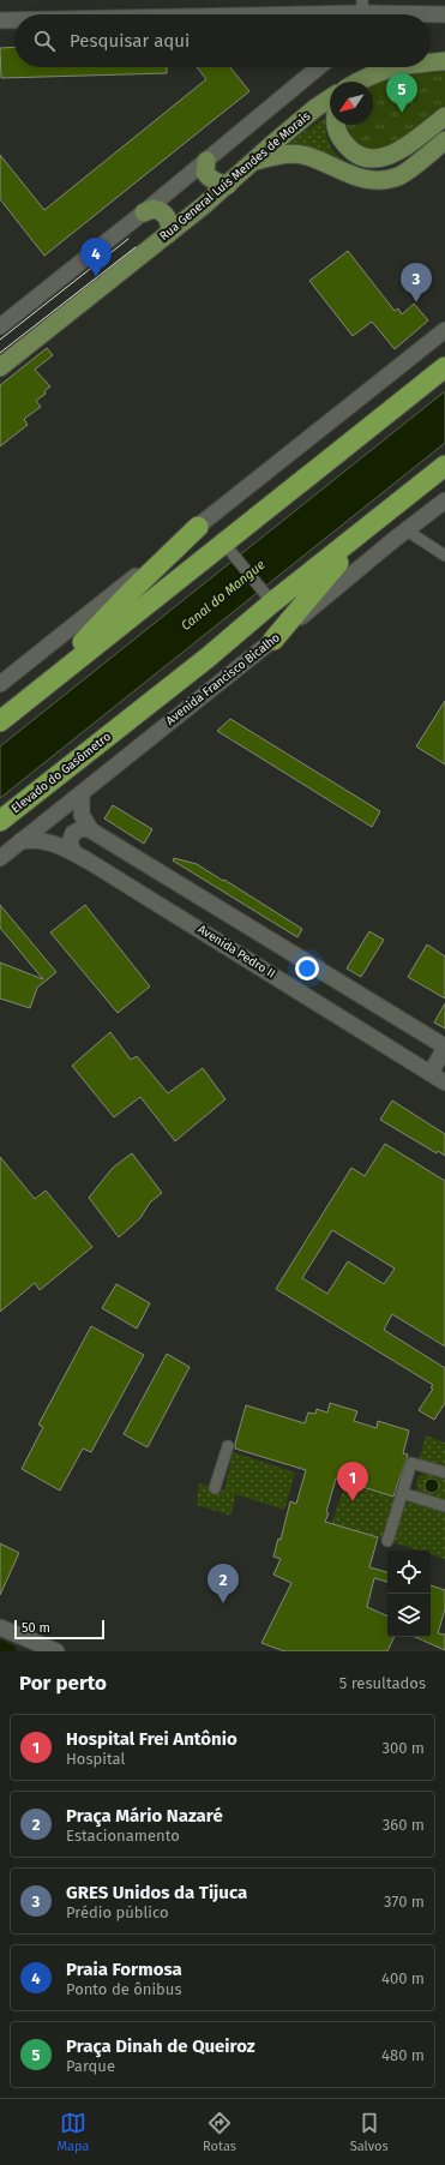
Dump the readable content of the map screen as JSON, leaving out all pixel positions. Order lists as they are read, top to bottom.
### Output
{
  "streets": {
    "highway": ["Elevado do Gasômetro"],
    "main road": ["Rua General Luís Mendes de Morais", "Avenida Francisco Bicalho", "Avenida Pedro II"]
  },
  "crossings": [
    ["Avenida Francisco Bicalho", "Avenida Pedro II"]
  ],
  "water": ["Canal do Mangue"],
  "scale_bar": "50 m",
  "north": "bottom left",
  "page": {
    "search": "Pesquisar aqui",
    "pins": [
      "5",
      "4",
      "3",
      "1",
      "2"
    ],
    "scale": "50 m",
    "heading": ["Por perto", "5 resultados"],
    "list": [
      {
        "mark": "1",
        "name": "Hospital Frei Antônio",
        "note": "Hospital",
        "value": "300 m"
      },
      {
        "mark": "2",
        "name": "Praça Mário Nazaré",
        "note": "Estacionamento",
        "value": "360 m"
      },
      {
        "mark": "3",
        "name": "GRES Unidos da Tijuca",
        "note": "Prédio público",
        "value": "370 m"
      },
      {
        "mark": "4",
        "name": "Praia Formosa",
        "note": "Ponto de ônibus",
        "value": "400 m"
      },
      {
        "mark": "5",
        "name": "Praça Dinah de Queiroz",
        "note": "Parque",
        "value": "480 m"
      }
    ],
    "nav": ["Mapa", "Rotas", "Salvos"]
  }
}
